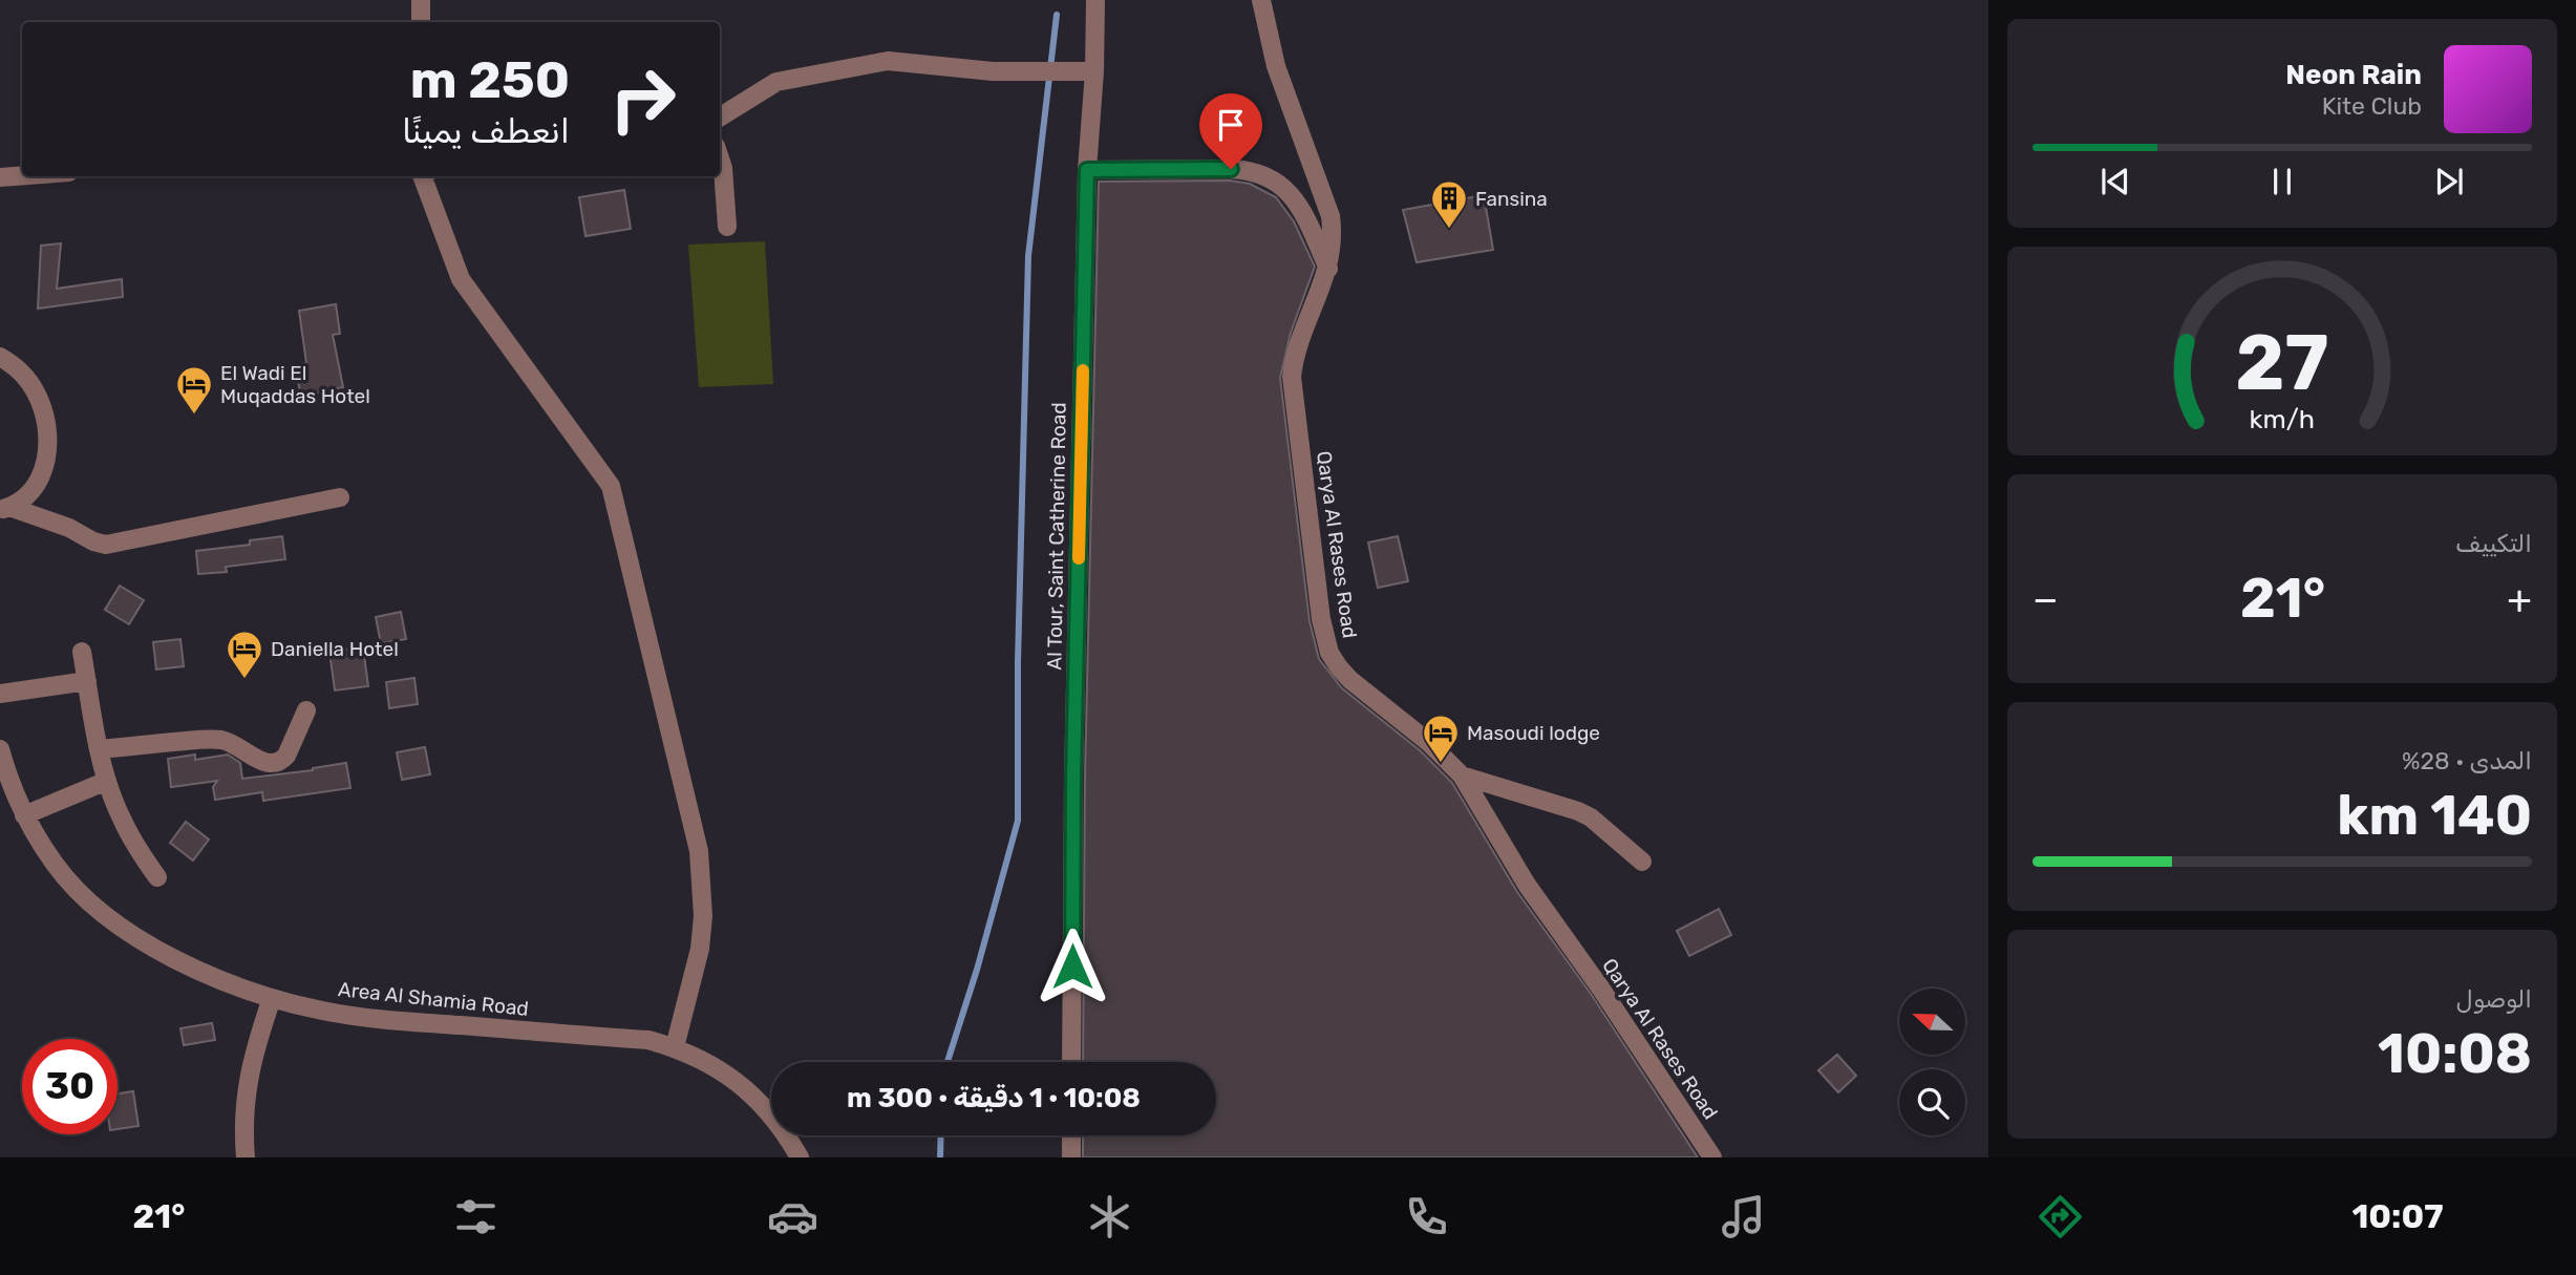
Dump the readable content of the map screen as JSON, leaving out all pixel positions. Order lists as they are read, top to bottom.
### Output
{
  "streets": {
    "street": ["Al Tour, Saint Catherine Road", "Qarya Al Rases Road", "Area Al Shamia Road"]
  },
  "places": {
    "building": ["Fansina"],
    "hotel": ["El Wadi El Muqaddas Hotel", "Daniella Hotel", "Masoudi lodge"]
  },
  "north": "left",
  "page": {
    "turn": ["250 m", "انعطف يمينًا"],
    "song": ["Neon Rain", "Kite Club"],
    "tile": [
      "التكييف",
      ["المدى · 28%", "140 km"],
      ["الوصول", "10:08"]
    ],
    "heat": ["−", "21°", "+"],
    "limit": "30",
    "trip": "10:08 · 1 دقيقة · 300 m",
    "tabs": ["10:07", "21°"],
    "gauge": ["27", "km/h"]
  }
}
